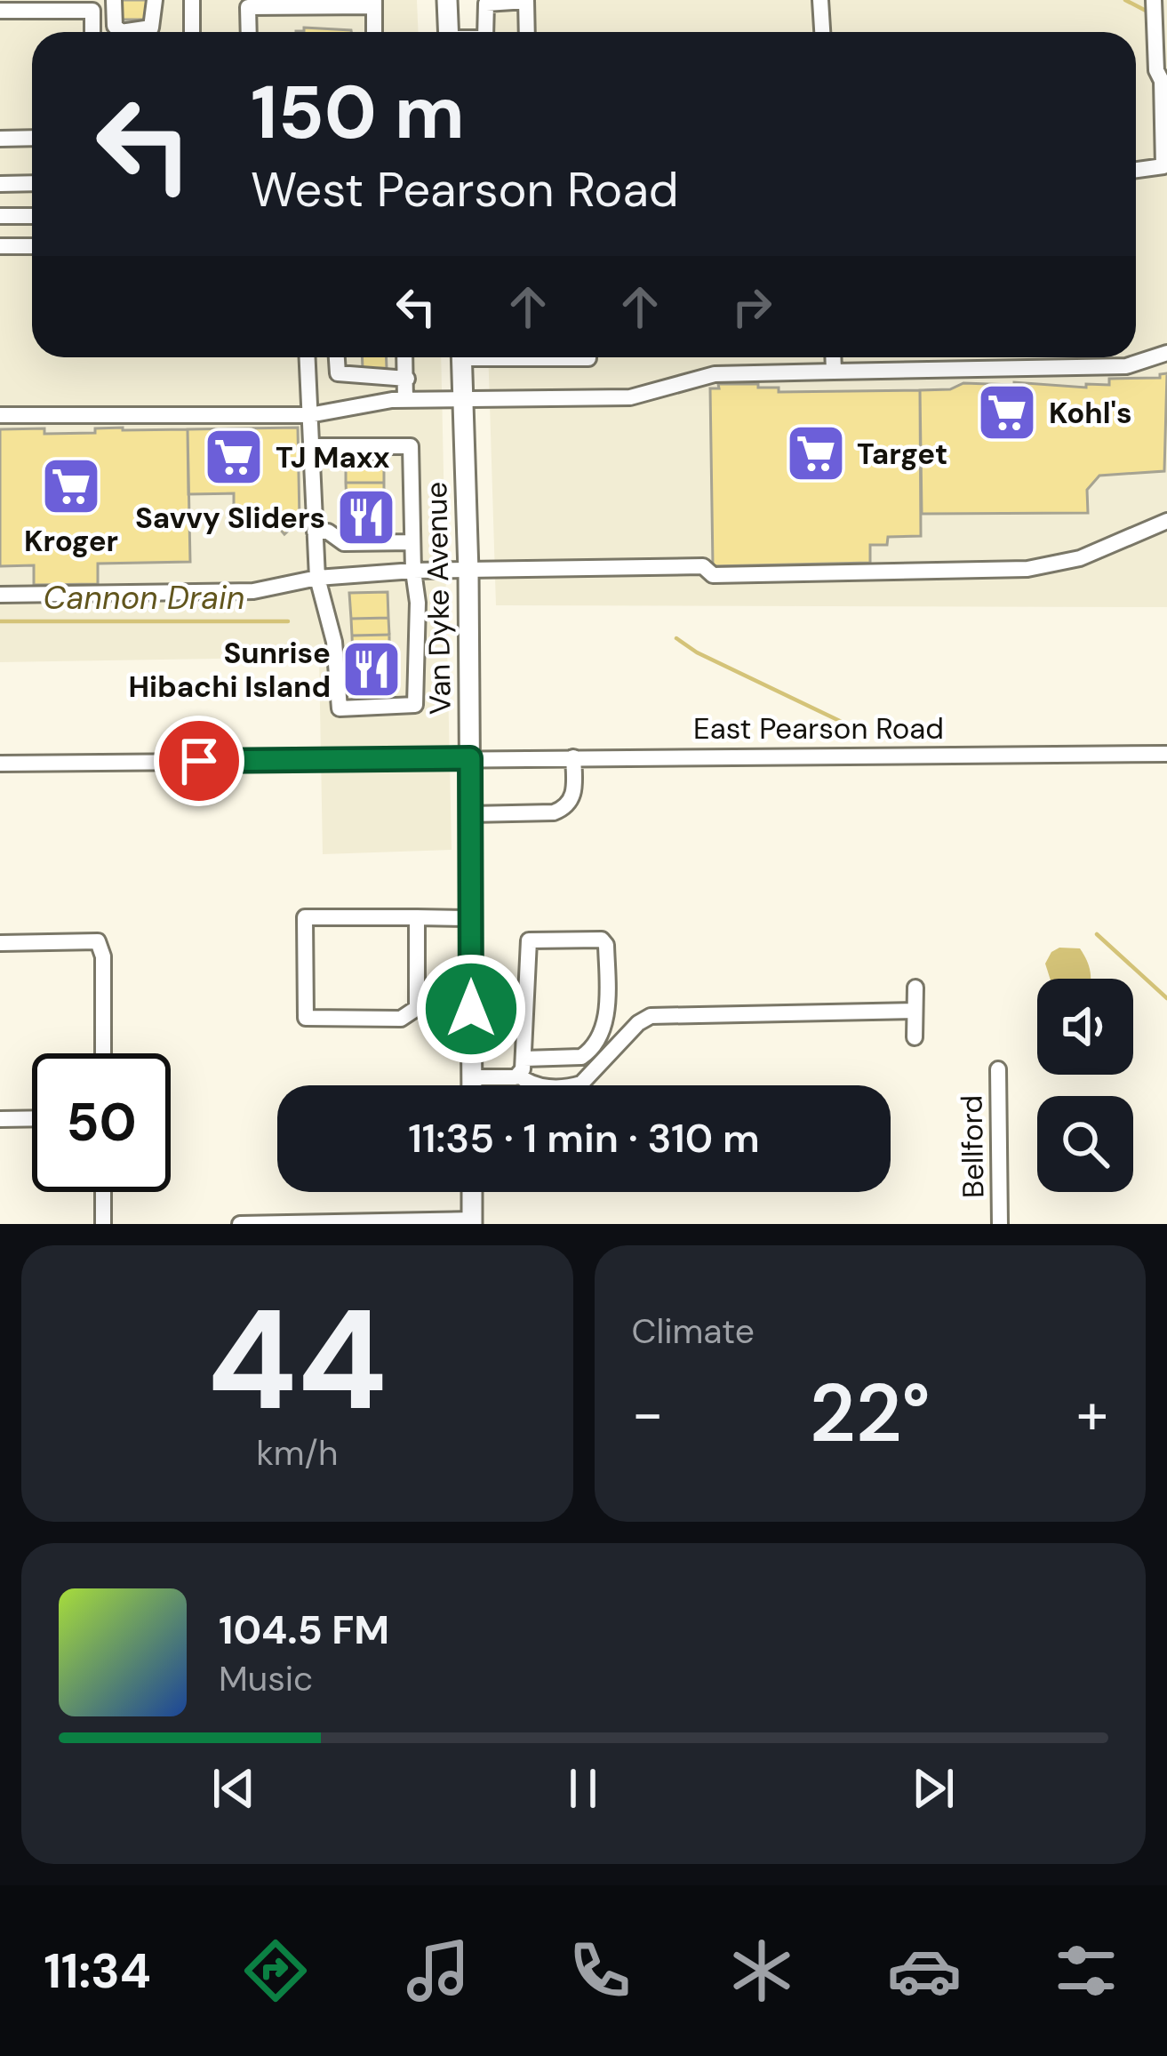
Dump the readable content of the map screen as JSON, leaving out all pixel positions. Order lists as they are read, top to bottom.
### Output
{
  "streets": {
    "main road": ["Van Dyke Avenue"],
    "street": ["East Pearson Road", "Bellford"]
  },
  "crossings": [
    ["Van Dyke Avenue", "East Pearson Road"]
  ],
  "water": ["Cannon Drain"],
  "places": {
    "supermarket": [
      "Kohl's",
      "Target",
      "TJ Maxx",
      "Kroger"
    ],
    "restaurant": ["Savvy Sliders", "Sunrise Hibachi Island"]
  },
  "page": {
    "turn": ["150 m", "West Pearson Road"],
    "limit": "50",
    "trip": "11:35 · 1 min · 310 m",
    "tile": [
      ["44", "km/h"],
      "Climate"
    ],
    "heat": ["−", "22°", "+"],
    "song": ["104.5 FM", "Music"],
    "tabs": "11:34"
  }
}
